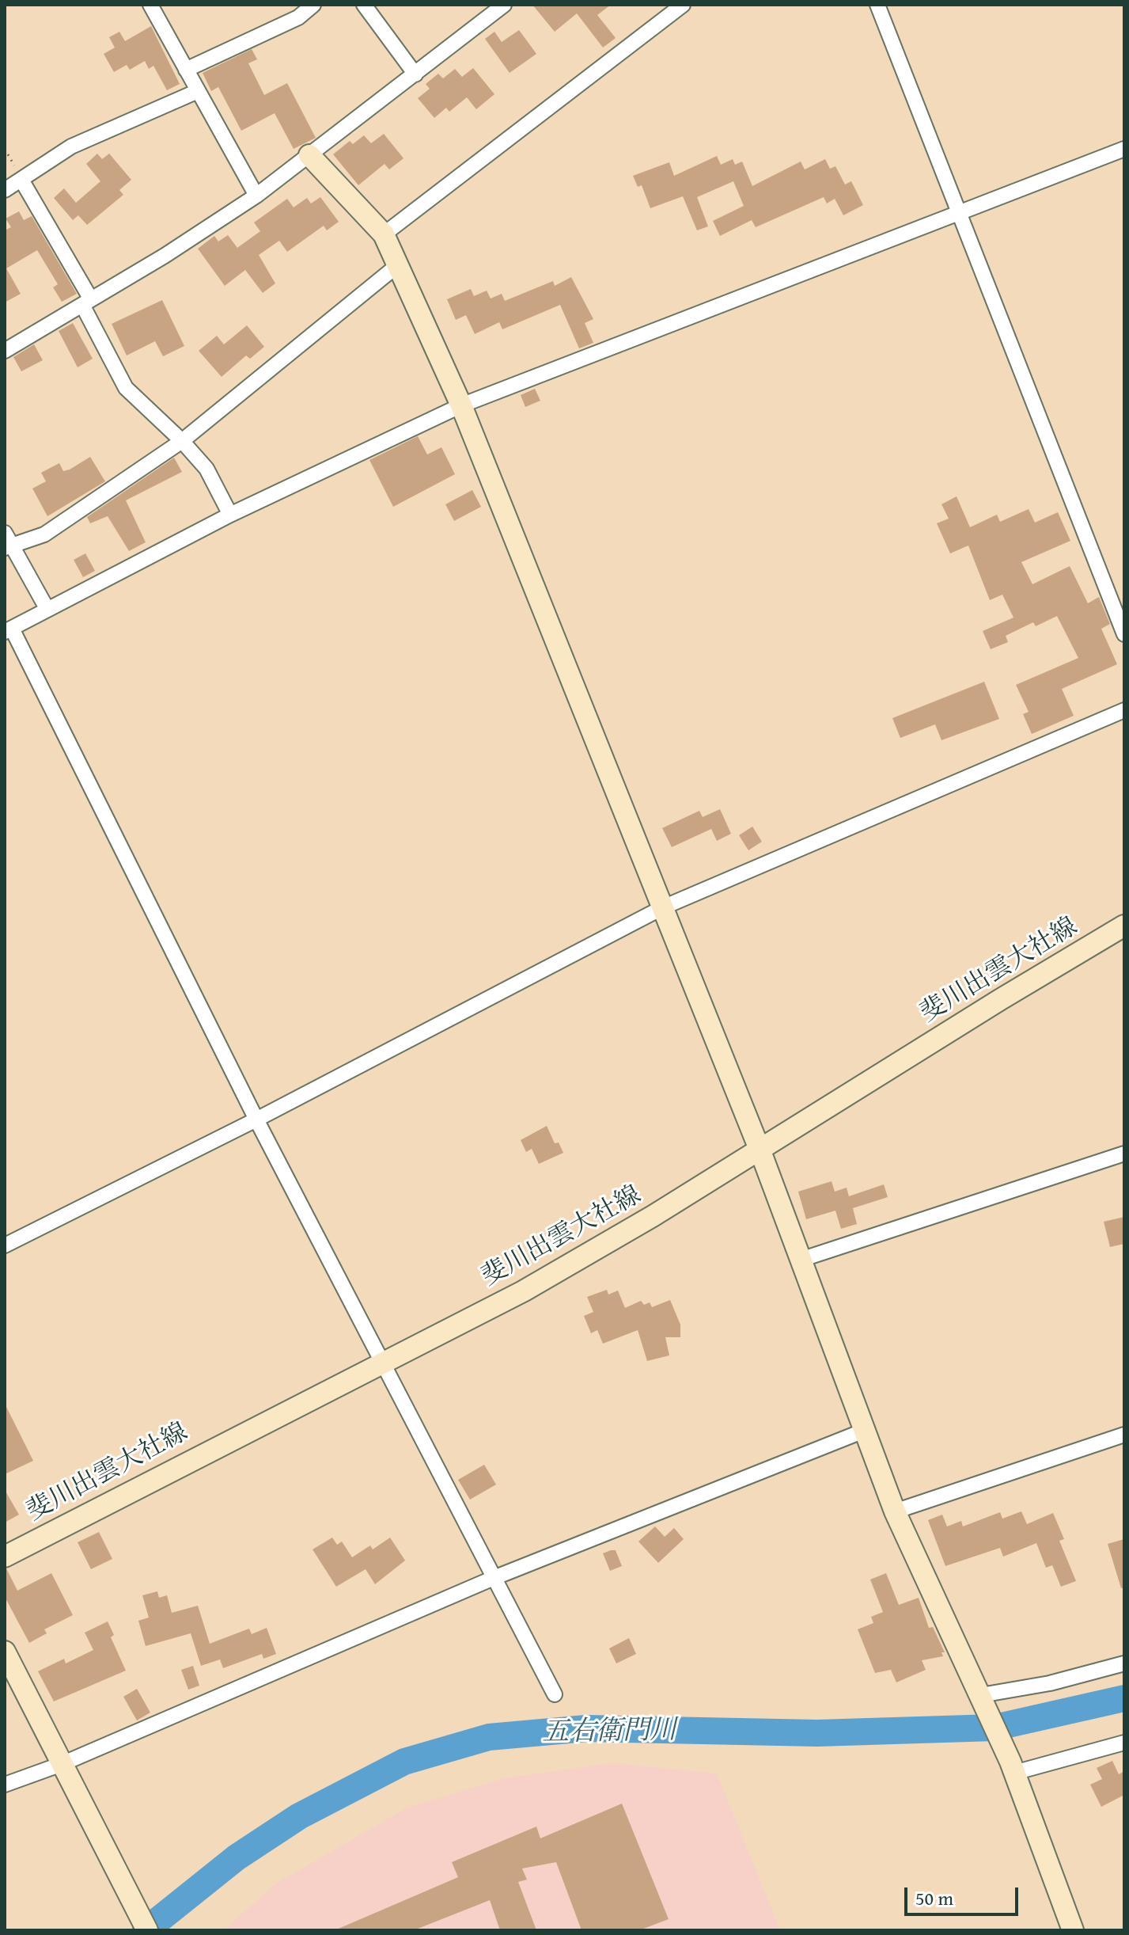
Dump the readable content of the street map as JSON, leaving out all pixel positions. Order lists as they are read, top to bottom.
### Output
{
  "streets": {
    "street": ["斐川出雲大社線"]
  },
  "water": ["五右衛門川"],
  "scale_bar": "50 m"
}
